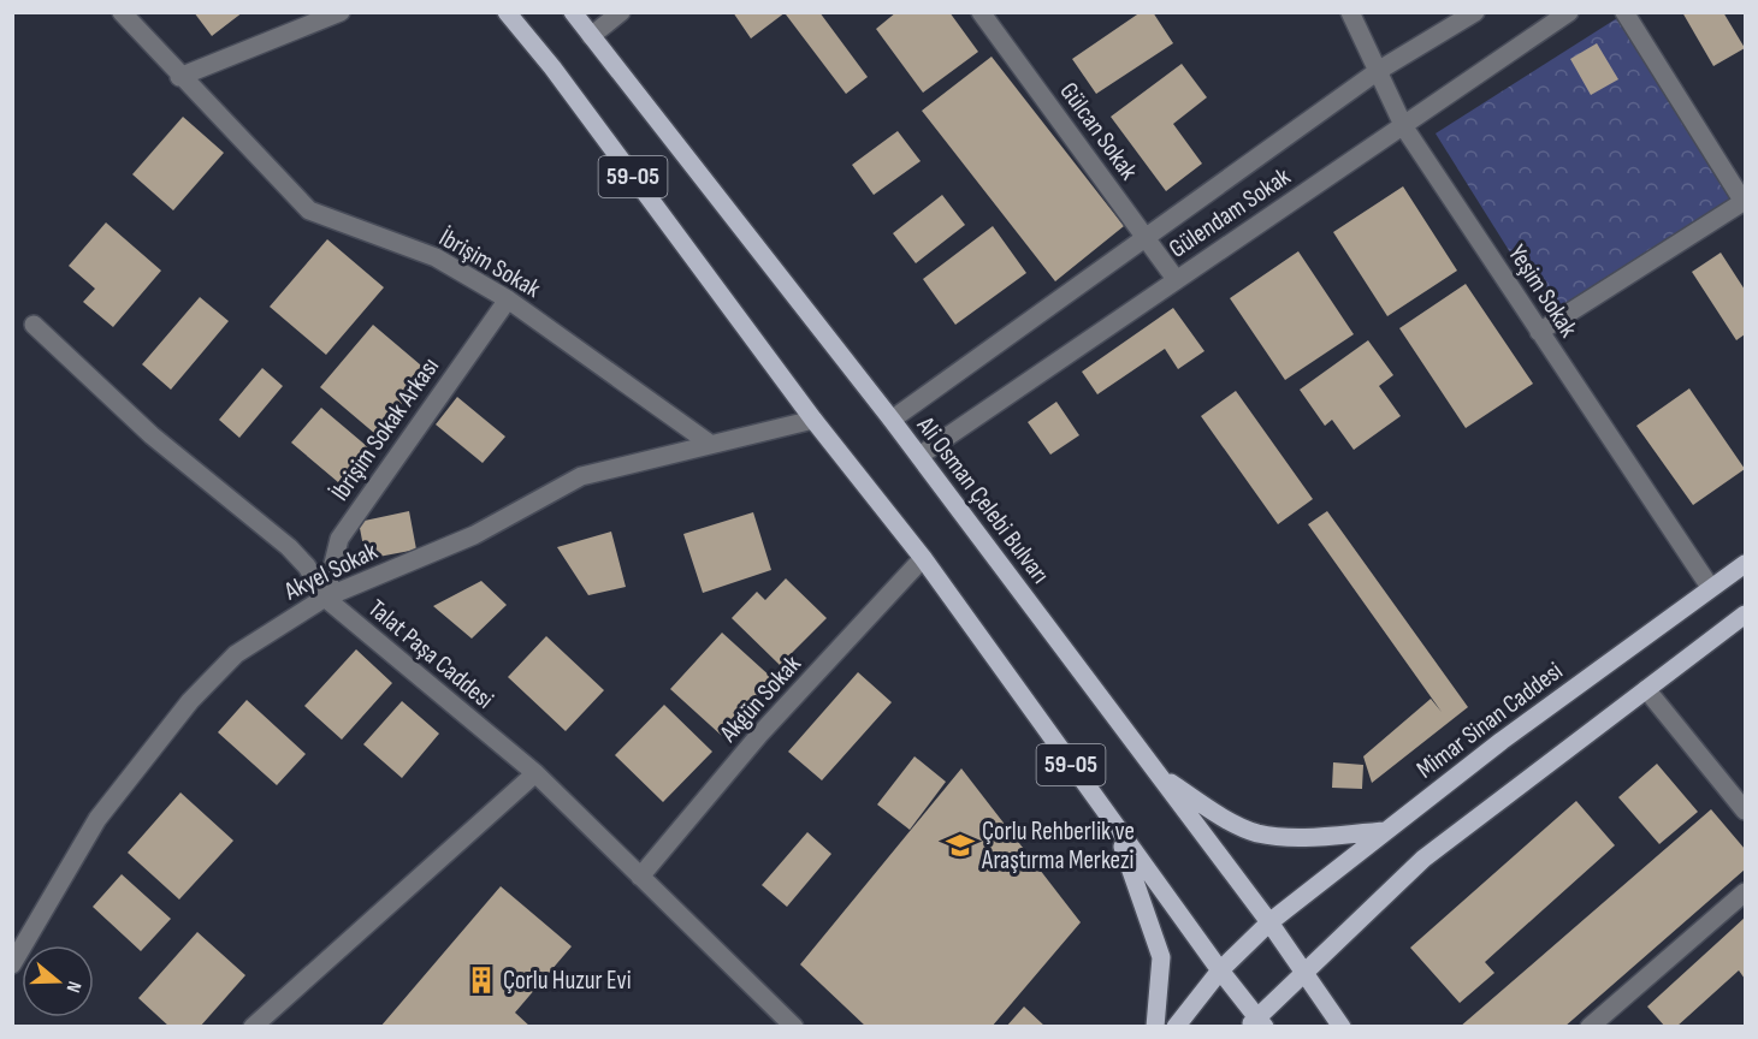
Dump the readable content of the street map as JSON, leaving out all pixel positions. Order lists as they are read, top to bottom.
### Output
{
  "streets": {
    "main road": ["59-05", "Ali Osman Çelebi Bulvarı", "Mimar Sinan Caddesi"],
    "street": [
      "Gülcan Sokak",
      "Gülendam Sokak",
      "İbrişim Sokak",
      "Yeşim Sokak",
      "İbrişim Sokak Arkası",
      "Akyel Sokak",
      "Talat Paşa Caddesi",
      "Akgün Sokak"
    ]
  },
  "crossings": [
    ["Gülcan Sokak", "Gülendam Sokak"],
    ["59-05", "Akyel Sokak"],
    ["59-05", "Akgün Sokak"],
    ["59-05", "Mimar Sinan Caddesi"],
    ["Gülendam Sokak", "Yeşim Sokak"],
    ["Gülendam Sokak", "Ali Osman Çelebi Bulvarı"],
    ["İbrişim Sokak", "İbrişim Sokak Arkası"],
    ["İbrişim Sokak", "Akyel Sokak"],
    ["Yeşim Sokak", "Mimar Sinan Caddesi"],
    ["İbrişim Sokak Arkası", "Akyel Sokak"],
    ["İbrişim Sokak Arkası", "Talat Paşa Caddesi"],
    ["Ali Osman Çelebi Bulvarı", "Mimar Sinan Caddesi"],
    ["Akyel Sokak", "Talat Paşa Caddesi"],
    ["Talat Paşa Caddesi", "Akgün Sokak"]
  ],
  "places": {
    "school or university": ["Çorlu Rehberlik ve Araştırma Merkezi"],
    "building": ["Çorlu Huzur Evi"]
  },
  "north": "right"
}
